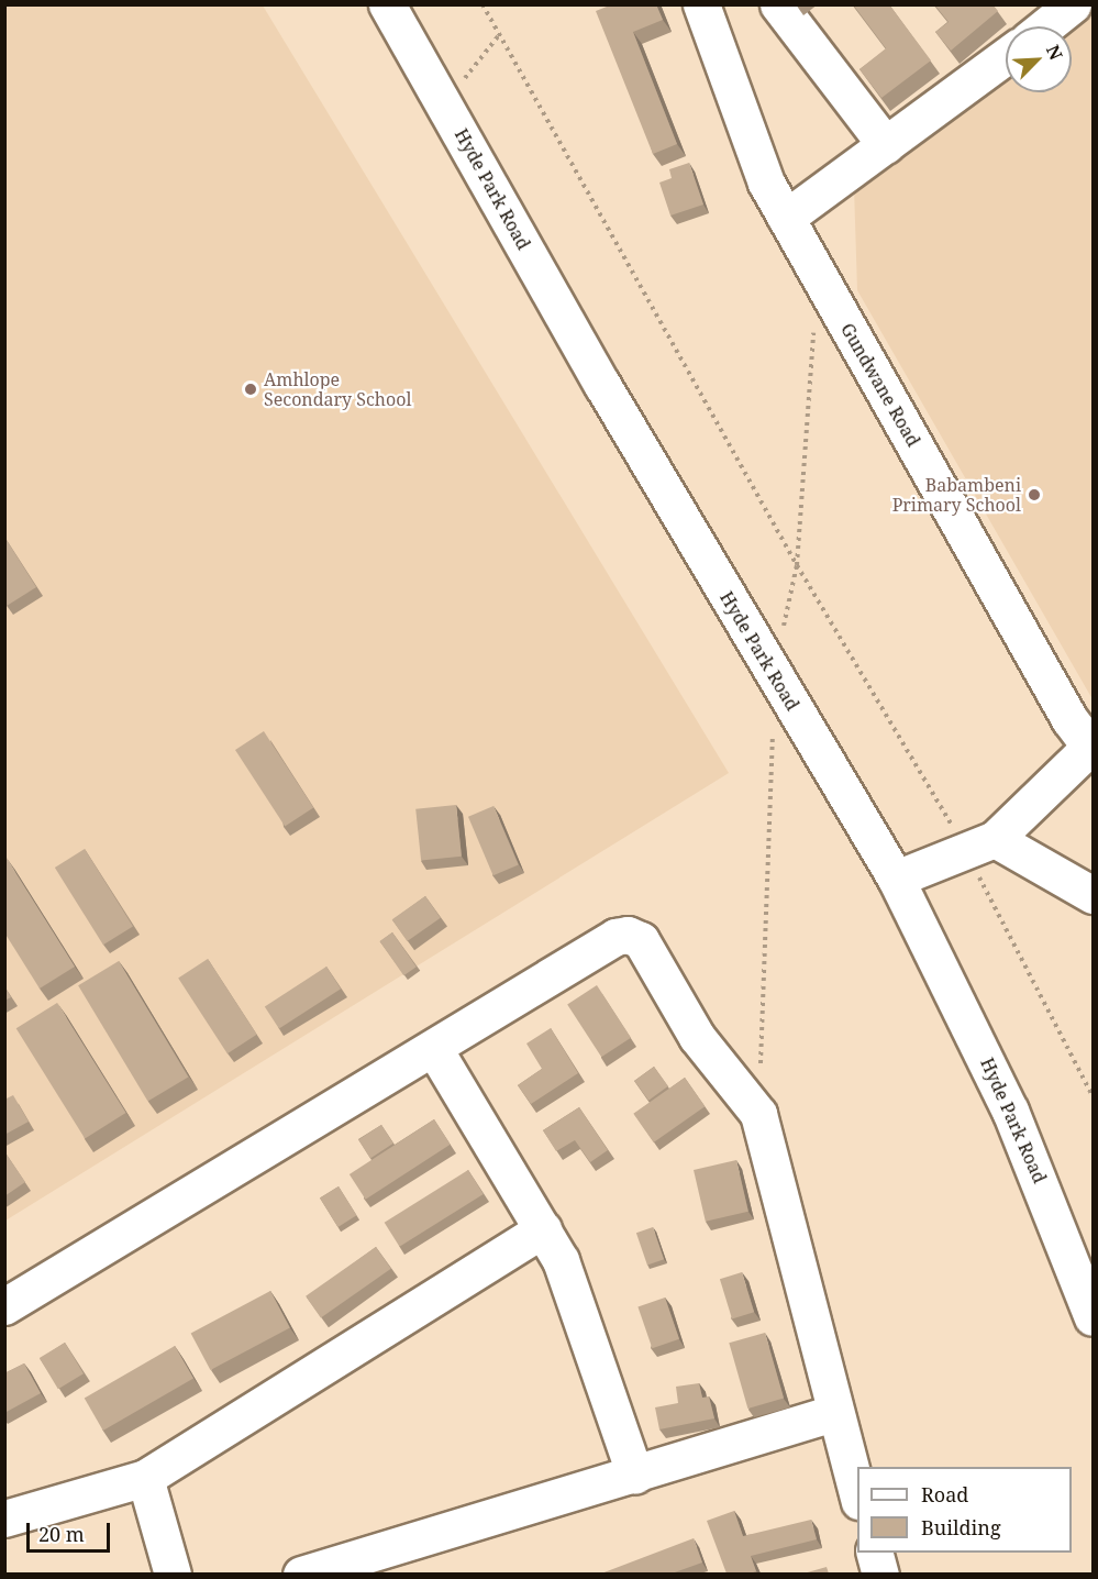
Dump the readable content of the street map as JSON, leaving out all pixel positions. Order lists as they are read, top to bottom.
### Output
{
  "streets": {
    "street": ["Hyde Park Road", "Gundwane Road"]
  },
  "places": ["Amhlope Secondary School", "Babambeni Primary School"],
  "legend": ["Road", "Building"],
  "scale_bar": "20 m",
  "north": "top right"
}
